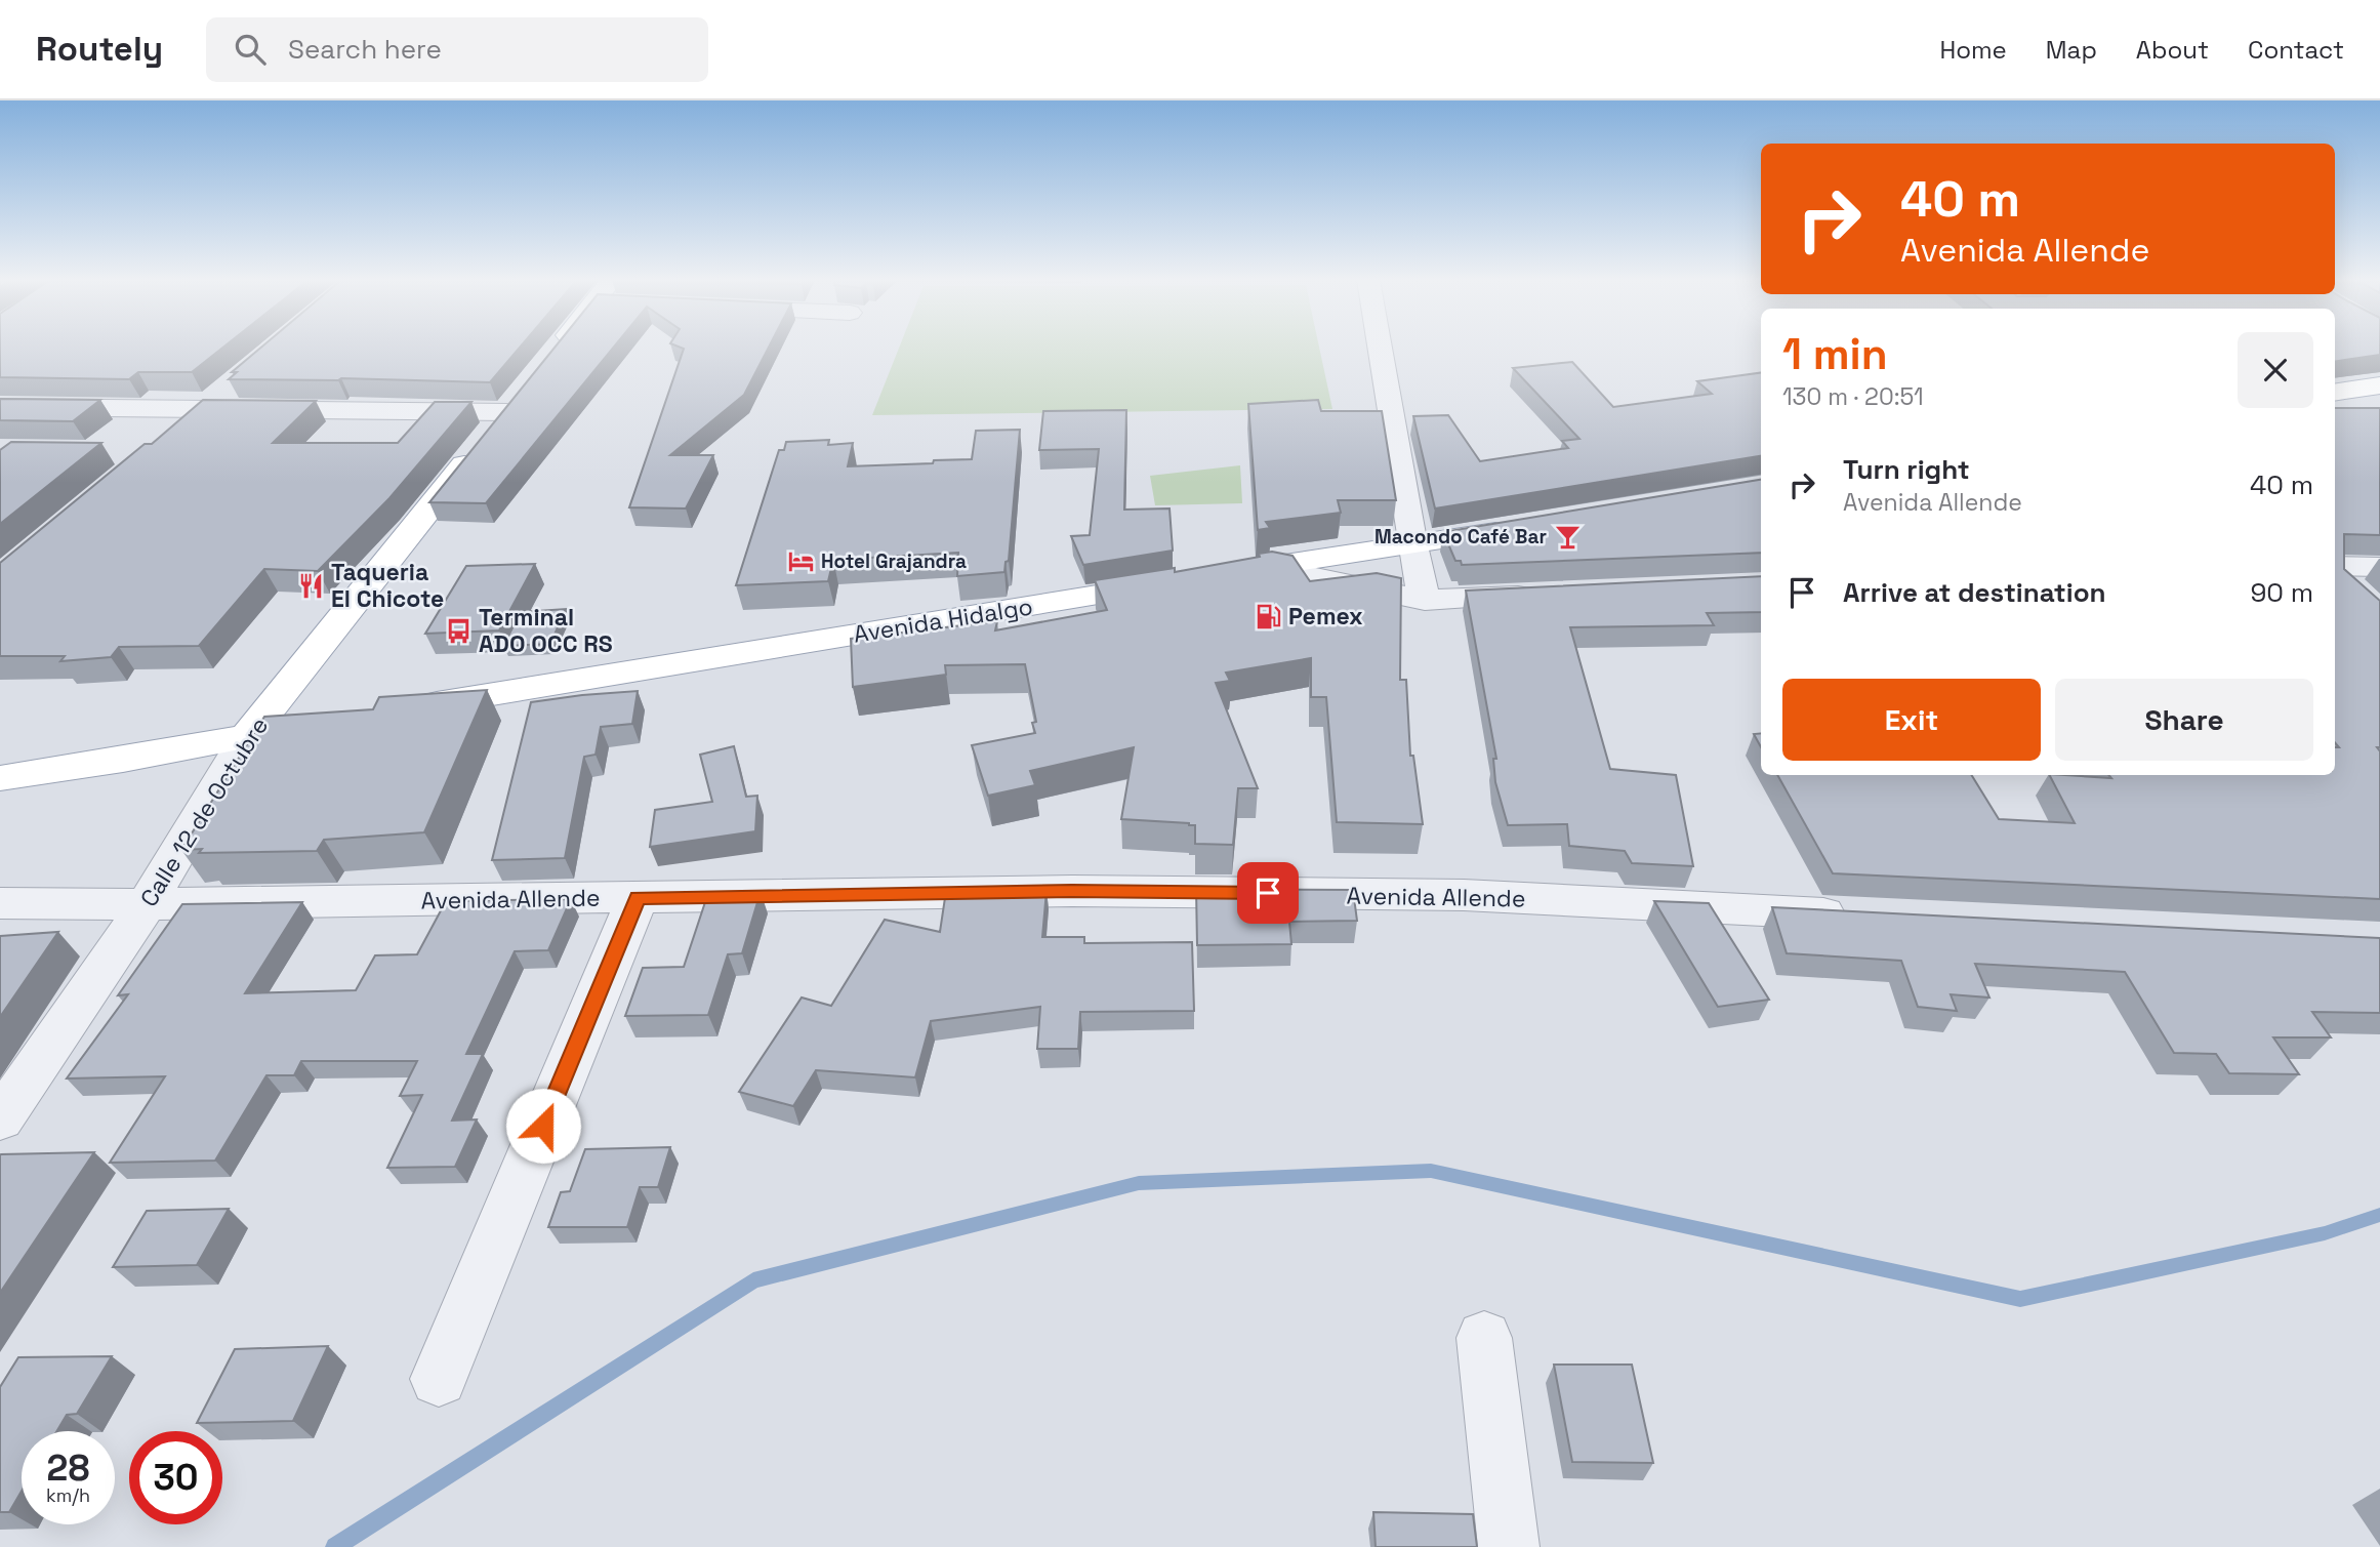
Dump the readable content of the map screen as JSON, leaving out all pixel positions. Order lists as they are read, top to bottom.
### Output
{
  "streets": {
    "main road": ["Avenida Hidalgo", "Calle 12 de Octubre"],
    "street": ["Avenida Allende"]
  },
  "crossings": [
    ["Calle 12 de Octubre", "Avenida Allende"]
  ],
  "places": {
    "bar": ["Macondo Café Bar"],
    "hotel": ["Hotel Grajandra"],
    "restaurant": ["Taqueria El Chicote"],
    "fuel station": ["Pemex"],
    "bus stop": ["Terminal ADO OCC RS"]
  },
  "page": {
    "header": "Routely",
    "search": "Search here",
    "nav": [
      "Home",
      "Map",
      "About",
      "Contact"
    ],
    "turn": ["40 m", "Avenida Allende"],
    "heading": ["1 min", "130 m · 20:51"],
    "list": [
      {
        "name": "Turn right",
        "note": "Avenida Allende",
        "value": "40 m"
      },
      {
        "name": "Arrive at destination",
        "value": "90 m"
      }
    ],
    "buttons": ["Exit", "Share"],
    "speed": "28 km/h",
    "limit": "30"
  }
}
